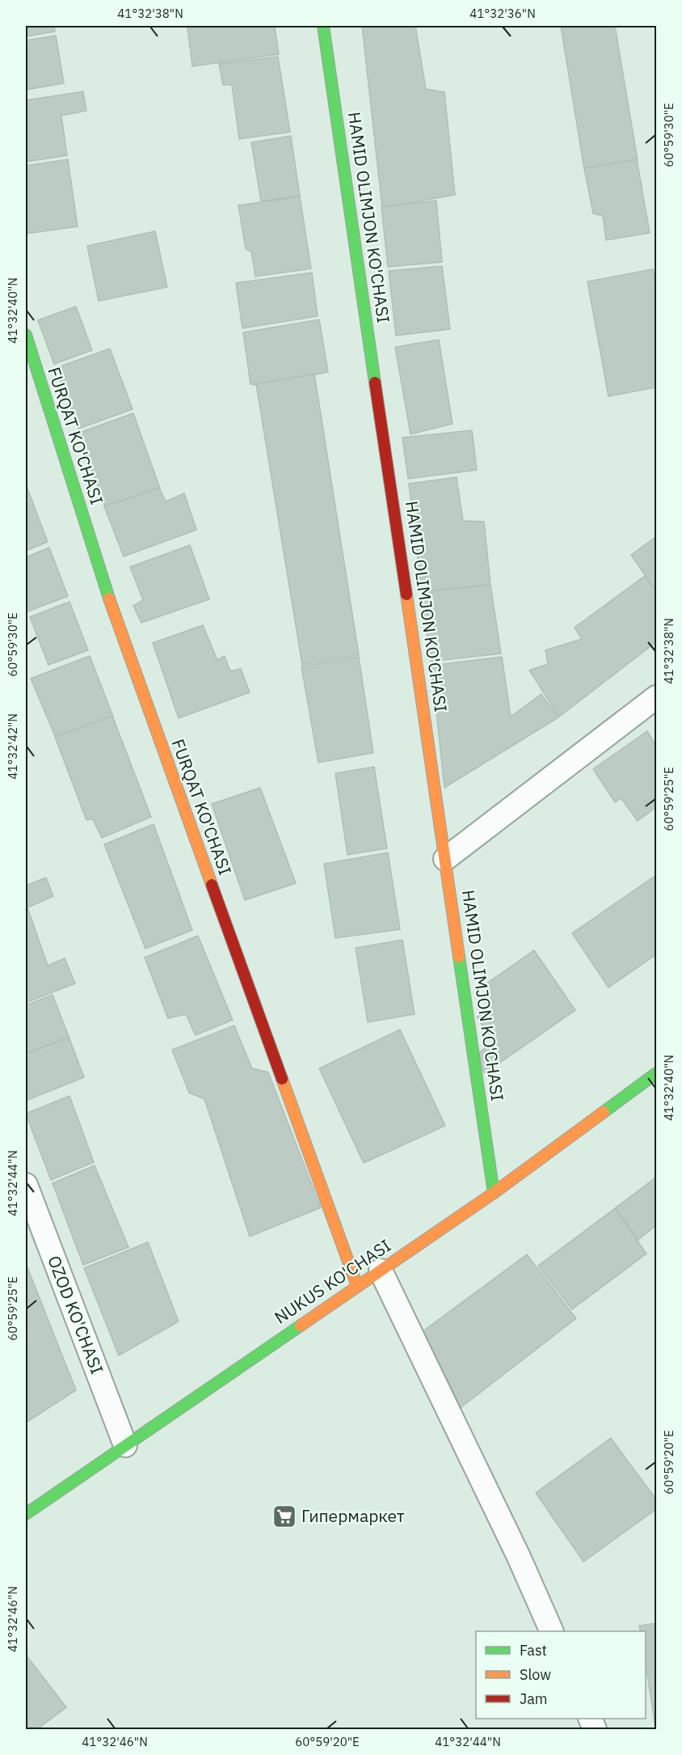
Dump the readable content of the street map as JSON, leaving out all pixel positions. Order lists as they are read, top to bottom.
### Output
{
  "streets": {
    "street": [
      "HAMID OLIMJON KO'CHASI",
      "FURQAT KO'CHASI",
      "NUKUS KO'CHASI",
      "OZOD KO'CHASI"
    ]
  },
  "crossings": [
    ["HAMID OLIMJON KO'CHASI", "NUKUS KO'CHASI"],
    ["FURQAT KO'CHASI", "NUKUS KO'CHASI"],
    ["NUKUS KO'CHASI", "OZOD KO'CHASI"]
  ],
  "places": {
    "supermarket": ["Гипермаркет"]
  },
  "legend": ["Fast", "Slow", "Jam"],
  "coordinates": [
    "41°32'38\"N",
    "41°32'36\"N",
    "60°59'30\"E",
    "41°32'40\"N",
    "41°32'42\"N",
    "60°59'25\"E",
    "41°32'44\"N",
    "60°59'20\"E",
    "41°32'46\"N"
  ]
}
